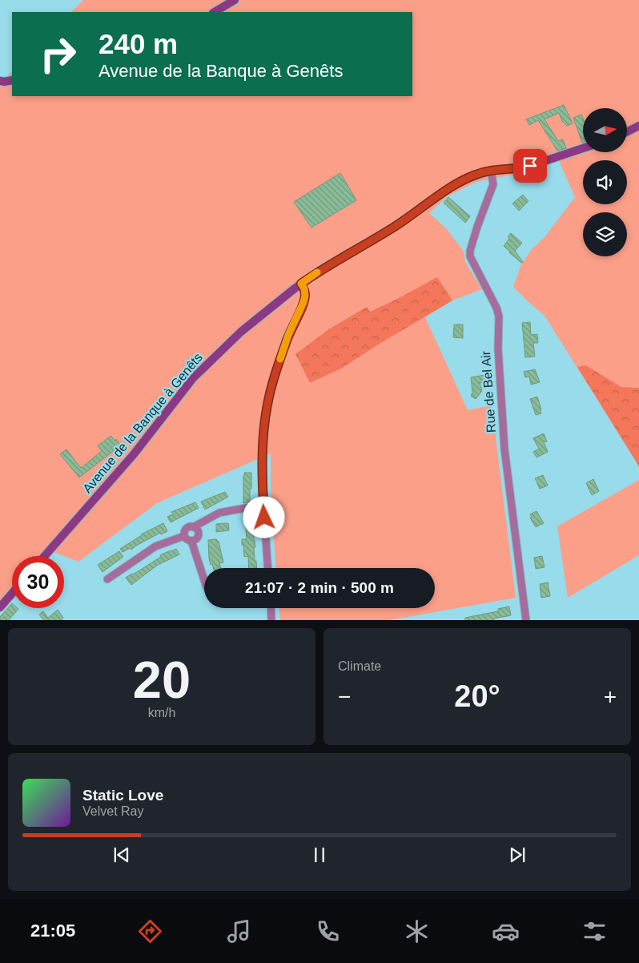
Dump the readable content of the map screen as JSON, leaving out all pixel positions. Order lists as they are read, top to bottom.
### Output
{
  "streets": {
    "main road": ["Avenue de la Banque à Genêts"],
    "street": ["Rue de Bel Air"]
  },
  "crossings": [
    ["Rue de Bel Air", "Avenue de la Banque à Genêts"]
  ],
  "north": "right",
  "page": {
    "turn": ["240 m", "Avenue de la Banque à Genêts"],
    "limit": "30",
    "trip": "21:07 · 2 min · 500 m",
    "tile": [
      ["20", "km/h"],
      "Climate"
    ],
    "heat": ["−", "20°", "+"],
    "song": ["Static Love", "Velvet Ray"],
    "tabs": "21:05"
  }
}
